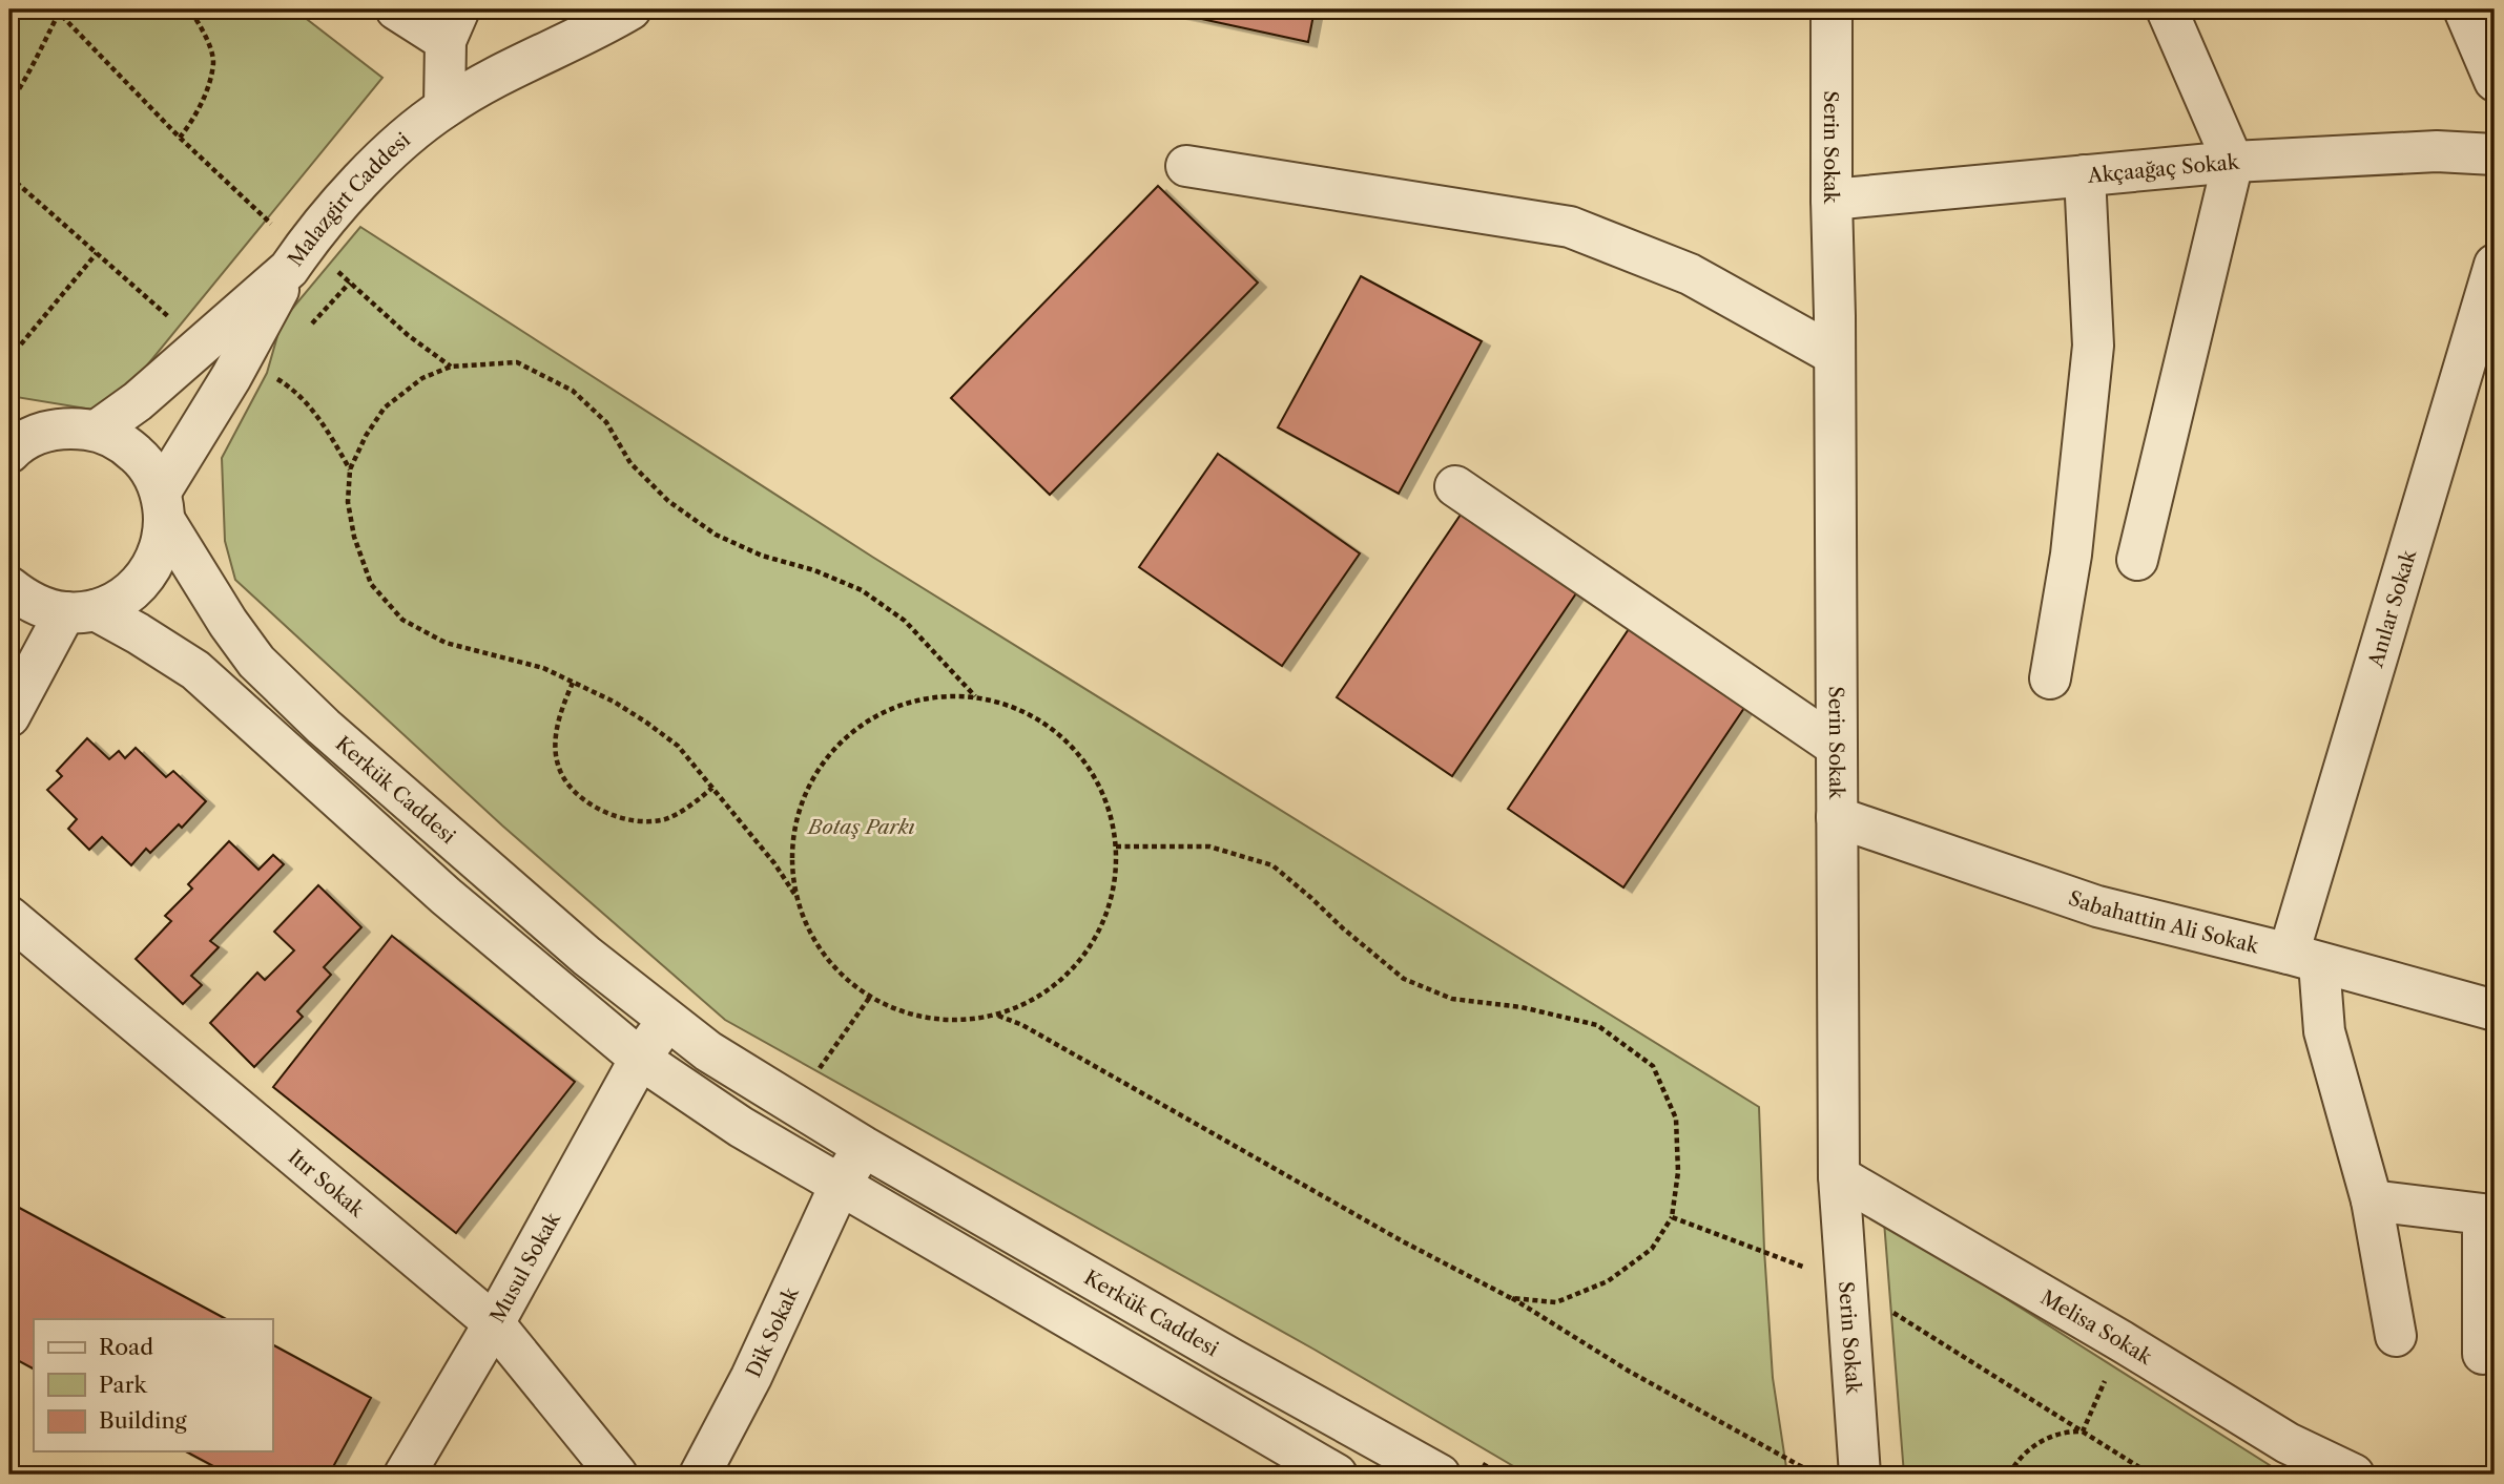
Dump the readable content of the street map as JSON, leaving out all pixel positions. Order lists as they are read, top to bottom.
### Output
{
  "streets": {
    "street": [
      "Serin Sokak",
      "Akçaağaç Sokak",
      "Malazgirt Caddesi",
      "Anılar Sokak",
      "Kerkük Caddesi",
      "Sabahattin Ali Sokak",
      "Itır Sokak",
      "Musul Sokak",
      "Melisa Sokak",
      "Dik Sokak"
    ]
  },
  "crossings": [
    ["Serin Sokak", "Akçaağaç Sokak"],
    ["Serin Sokak", "Sabahattin Ali Sokak"],
    ["Serin Sokak", "Melisa Sokak"],
    ["Malazgirt Caddesi", "Kerkük Caddesi"],
    ["Anılar Sokak", "Sabahattin Ali Sokak"],
    ["Itır Sokak", "Musul Sokak"]
  ],
  "parks": ["Botaş Parkı"],
  "legend": ["Road", "Park", "Building"]
}
